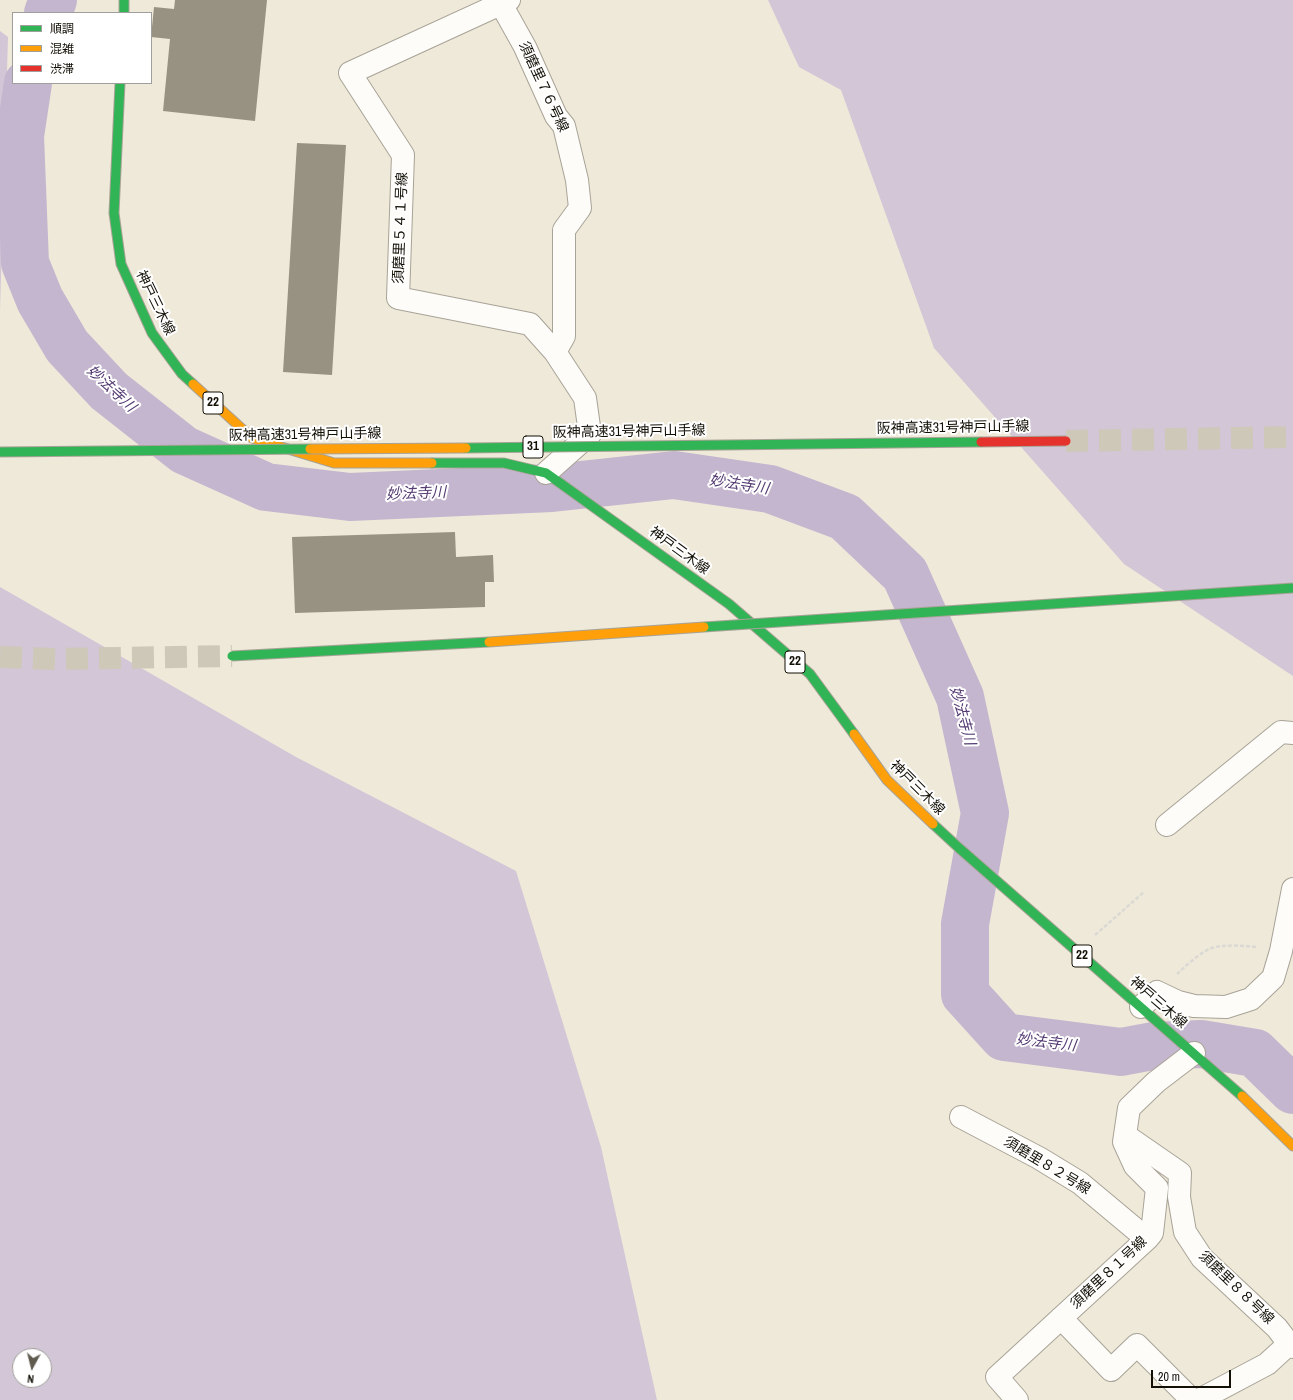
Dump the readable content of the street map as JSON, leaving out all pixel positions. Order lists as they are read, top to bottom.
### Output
{
  "streets": {
    "main road": [
      "神戸三木線",
      "22",
      "阪神高速31号神戸山手線",
      "31"
    ],
    "street": [
      "須磨里７６号線",
      "須磨里５４１号線",
      "須磨里８２号線",
      "須磨里８１号線",
      "須磨里８８号線"
    ]
  },
  "crossings": [
    ["須磨里７６号線", "須磨里５４１号線"],
    ["神戸三木線", "須磨里８１号線"],
    ["須磨里８２号線", "須磨里８１号線"],
    ["須磨里８１号線", "須磨里８８号線"]
  ],
  "water": ["妙法寺川"],
  "legend": ["順調", "混雑", "渋滞"],
  "scale_bar": "20 m",
  "north": "bottom"
}
